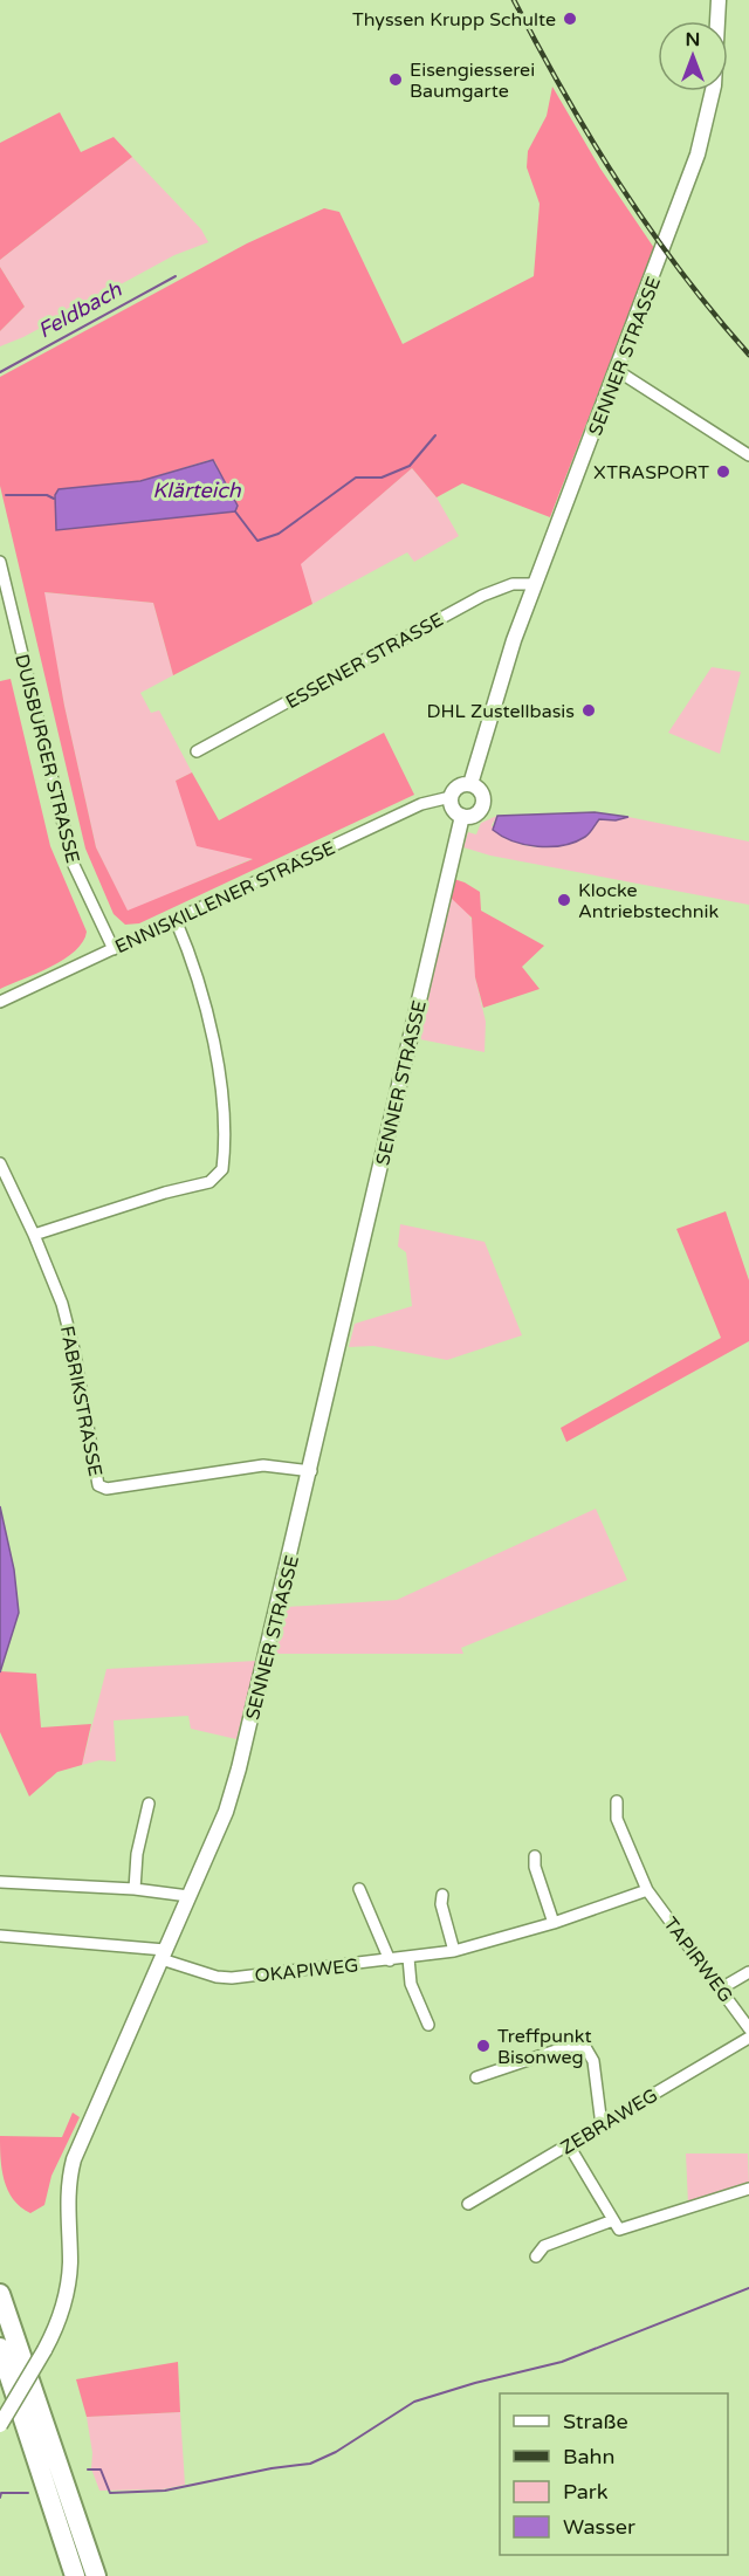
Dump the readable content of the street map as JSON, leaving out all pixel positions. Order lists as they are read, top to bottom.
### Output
{
  "streets": {
    "street": [
      "SENNER STRASSE",
      "ESSENER STRASSE",
      "DUISBURGER STRASSE",
      "ENNISKILLENER STRASSE",
      "FABRIKSTRASSE",
      "TAPIRWEG",
      "OKAPIWEG",
      "ZEBRAWEG"
    ]
  },
  "crossings": [
    ["SENNER STRASSE", "ESSENER STRASSE"],
    ["SENNER STRASSE", "ENNISKILLENER STRASSE"],
    ["SENNER STRASSE", "FABRIKSTRASSE"],
    ["SENNER STRASSE", "OKAPIWEG"],
    ["DUISBURGER STRASSE", "ENNISKILLENER STRASSE"],
    ["TAPIRWEG", "OKAPIWEG"]
  ],
  "water": ["Feldbach", "Klärteich"],
  "places": [
    "Thyssen Krupp Schulte",
    "Eisengiesserei Baumgarte",
    "XTRASPORT",
    "DHL Zustellbasis",
    "Klocke Antriebstechnik",
    "Treffpunkt Bisonweg"
  ],
  "legend": [
    "Straße",
    "Bahn",
    "Park",
    "Wasser"
  ],
  "north": "top"
}
